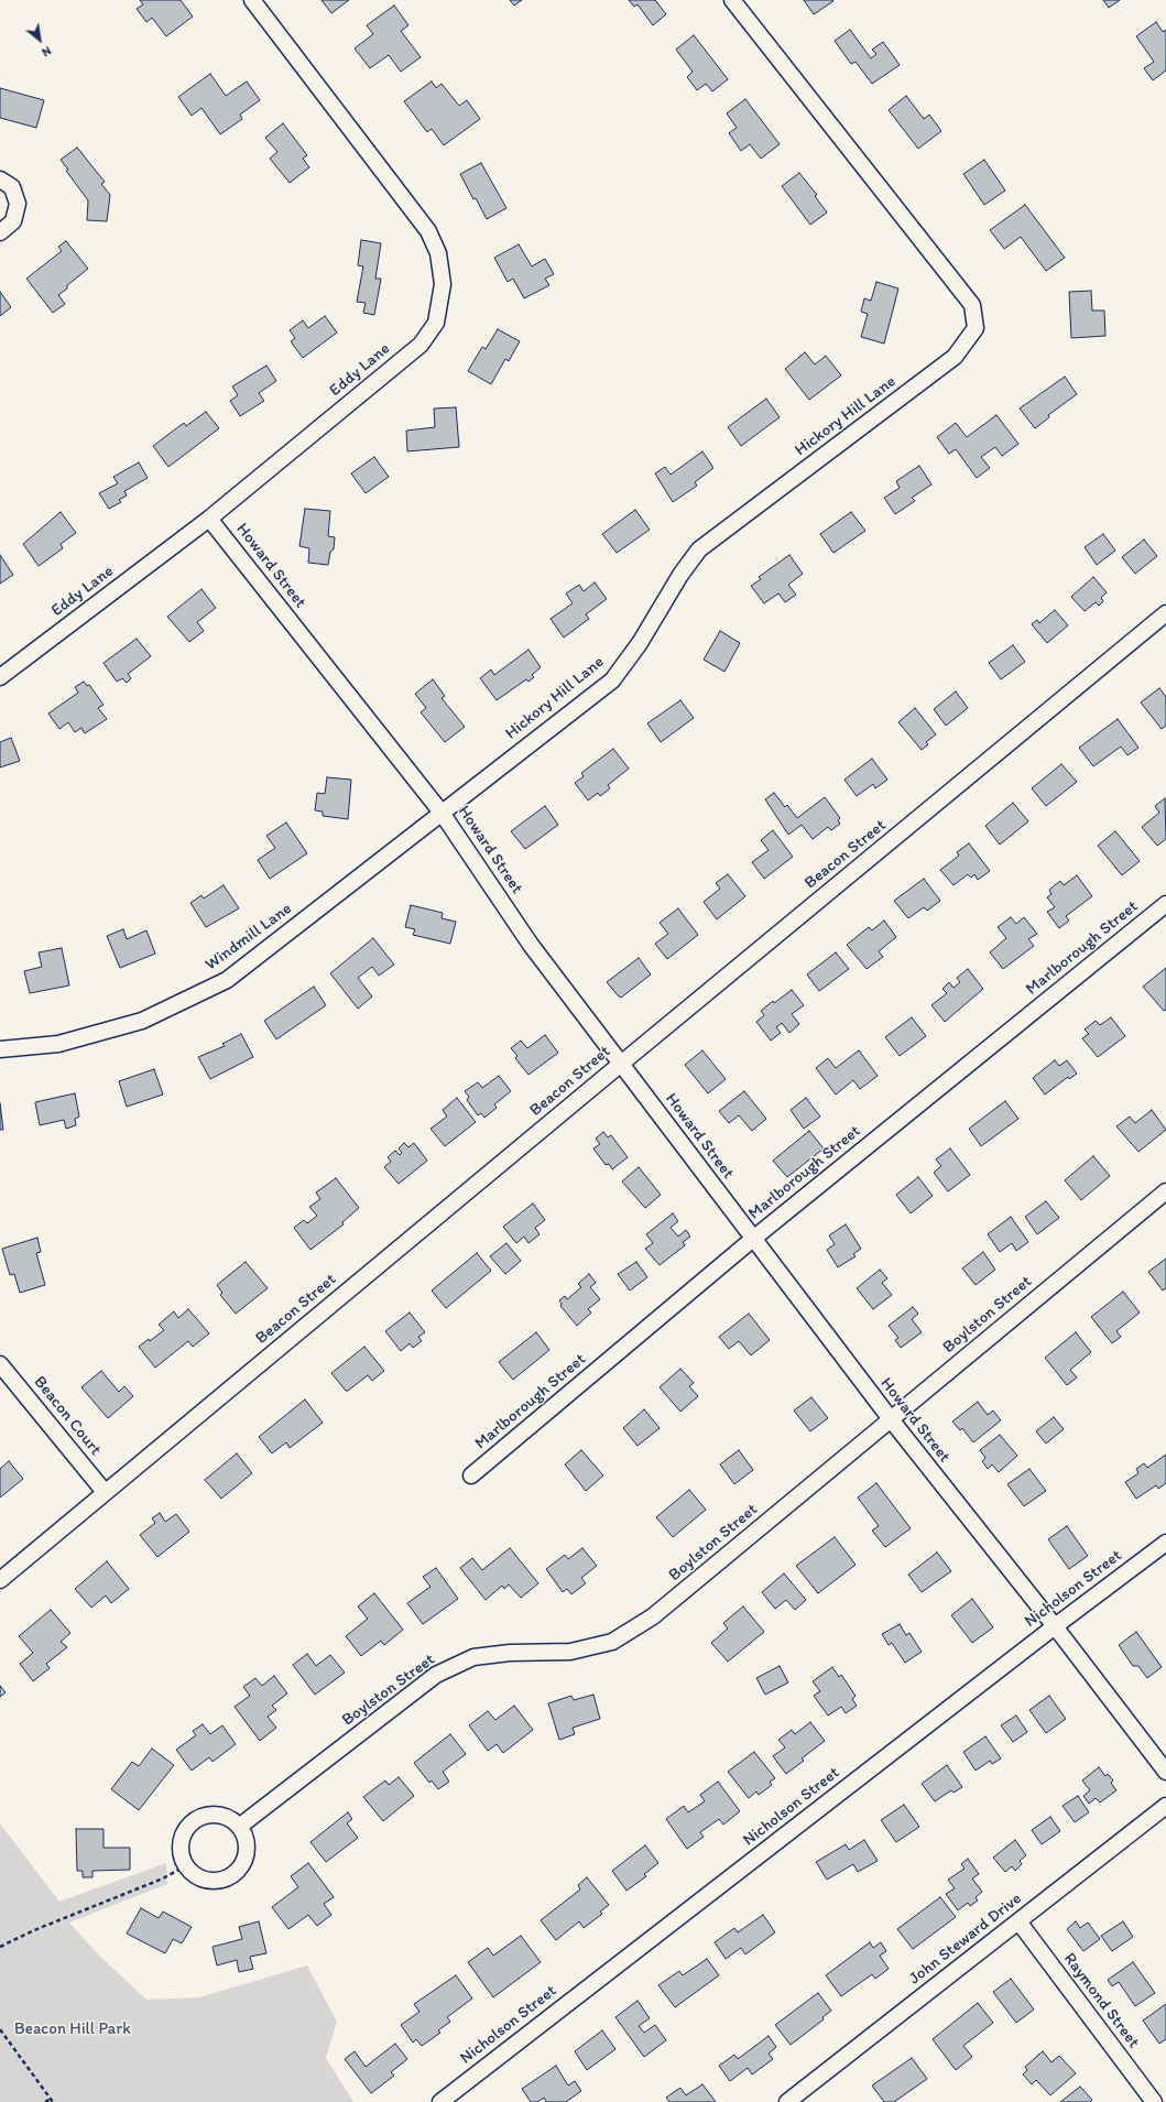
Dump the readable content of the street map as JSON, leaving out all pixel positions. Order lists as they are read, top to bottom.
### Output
{
  "streets": {
    "street": [
      "Eddy Lane",
      "Hickory Hill Lane",
      "Howard Street",
      "Beacon Street",
      "Windmill Lane",
      "Marlborough Street",
      "Boylston Street",
      "Beacon Court",
      "Nicholson Street",
      "John Steward Drive",
      "Raymond Street"
    ]
  },
  "crossings": [
    ["Eddy Lane", "Howard Street"],
    ["Hickory Hill Lane", "Howard Street"],
    ["Hickory Hill Lane", "Windmill Lane"],
    ["Howard Street", "Beacon Street"],
    ["Howard Street", "Windmill Lane"],
    ["Howard Street", "Marlborough Street"],
    ["Howard Street", "Boylston Street"],
    ["Howard Street", "Nicholson Street"],
    ["Beacon Street", "Beacon Court"],
    ["John Steward Drive", "Raymond Street"]
  ],
  "parks": ["Beacon Hill Park"],
  "north": "bottom right"
}
